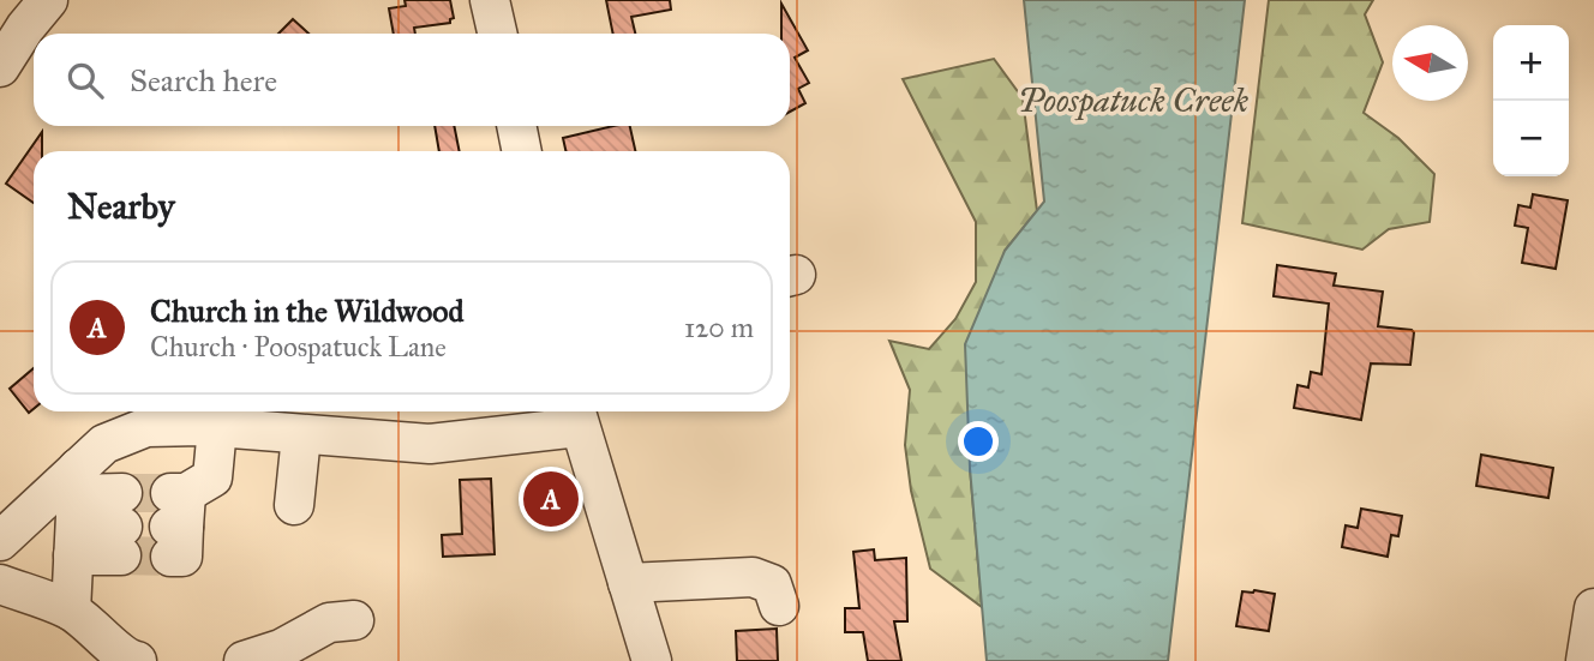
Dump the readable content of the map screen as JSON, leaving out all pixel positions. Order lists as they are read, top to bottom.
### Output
{
  "water": ["Poospatuck Creek"],
  "north": "left",
  "page": {
    "map_buttons": ["+", "−"],
    "search": "Search here",
    "heading": "Nearby",
    "list": [
      {
        "mark": "A",
        "name": "Church in the Wildwood",
        "note": "Church · Poospatuck Lane",
        "value": "120 m"
      }
    ],
    "pins": "A"
  }
}
